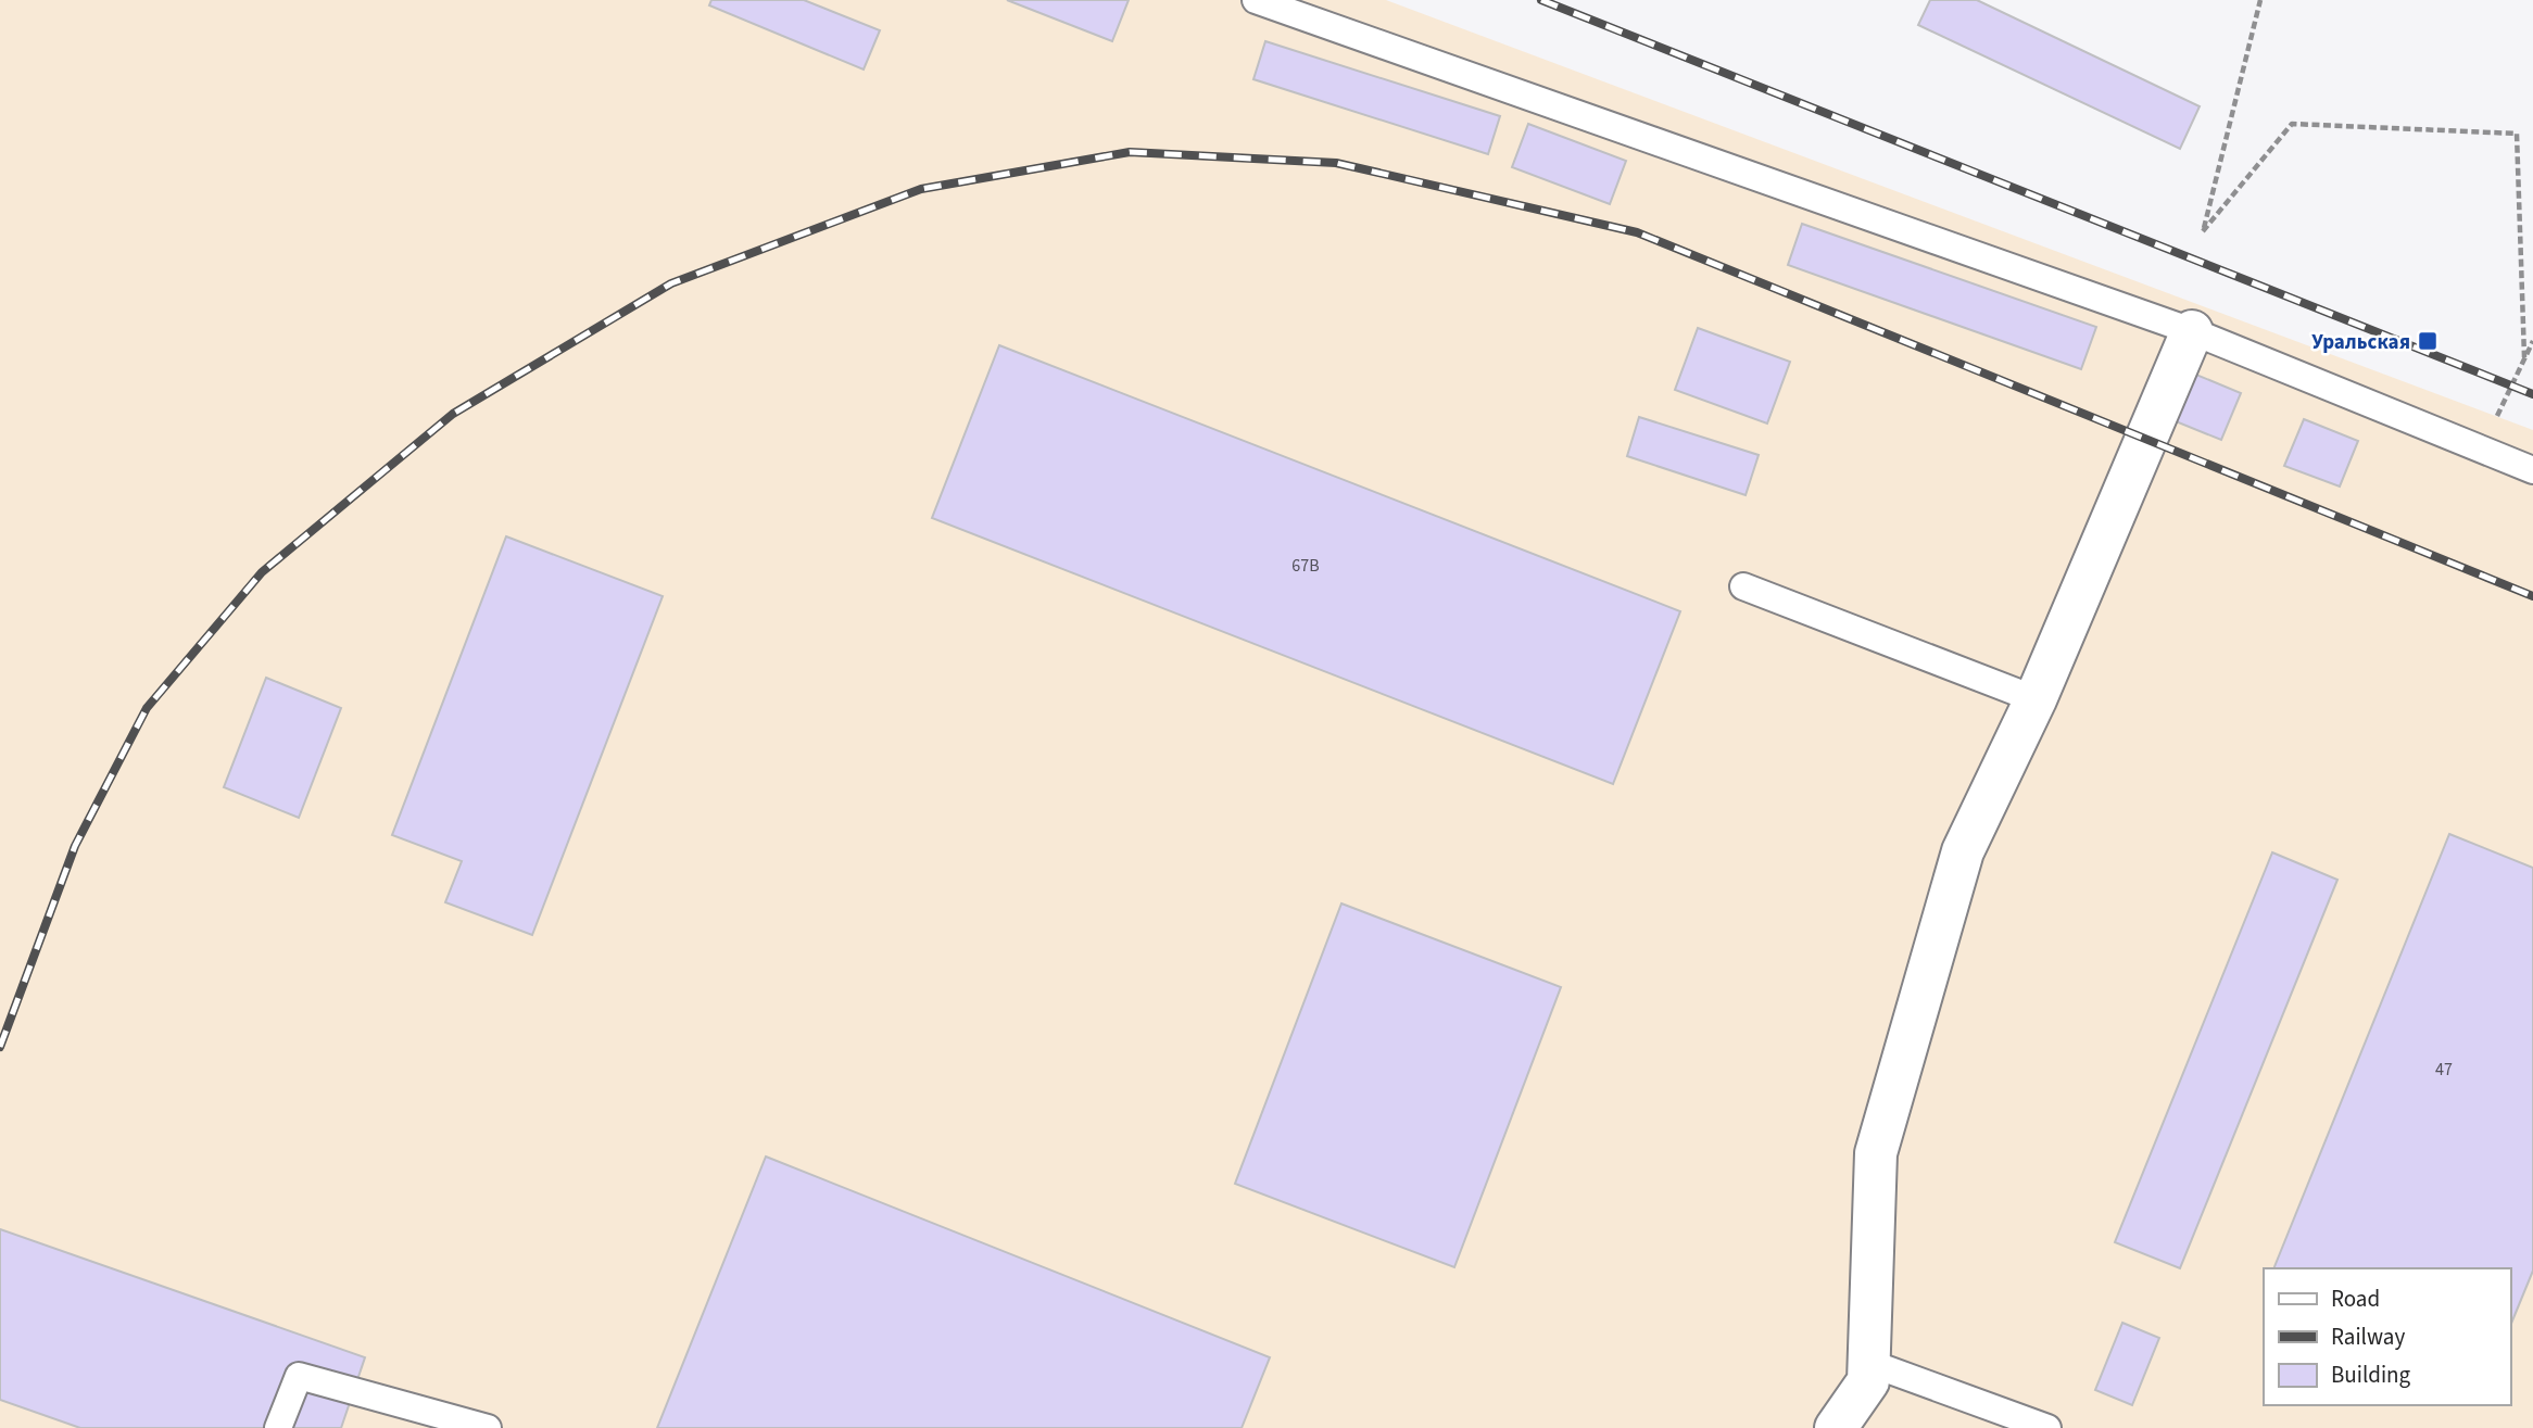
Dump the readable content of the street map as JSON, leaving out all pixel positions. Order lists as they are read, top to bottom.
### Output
{
  "places": {
    "transit": ["Уральская"]
  },
  "house_numbers": ["67В", "47"],
  "legend": ["Road", "Railway", "Building"]
}
